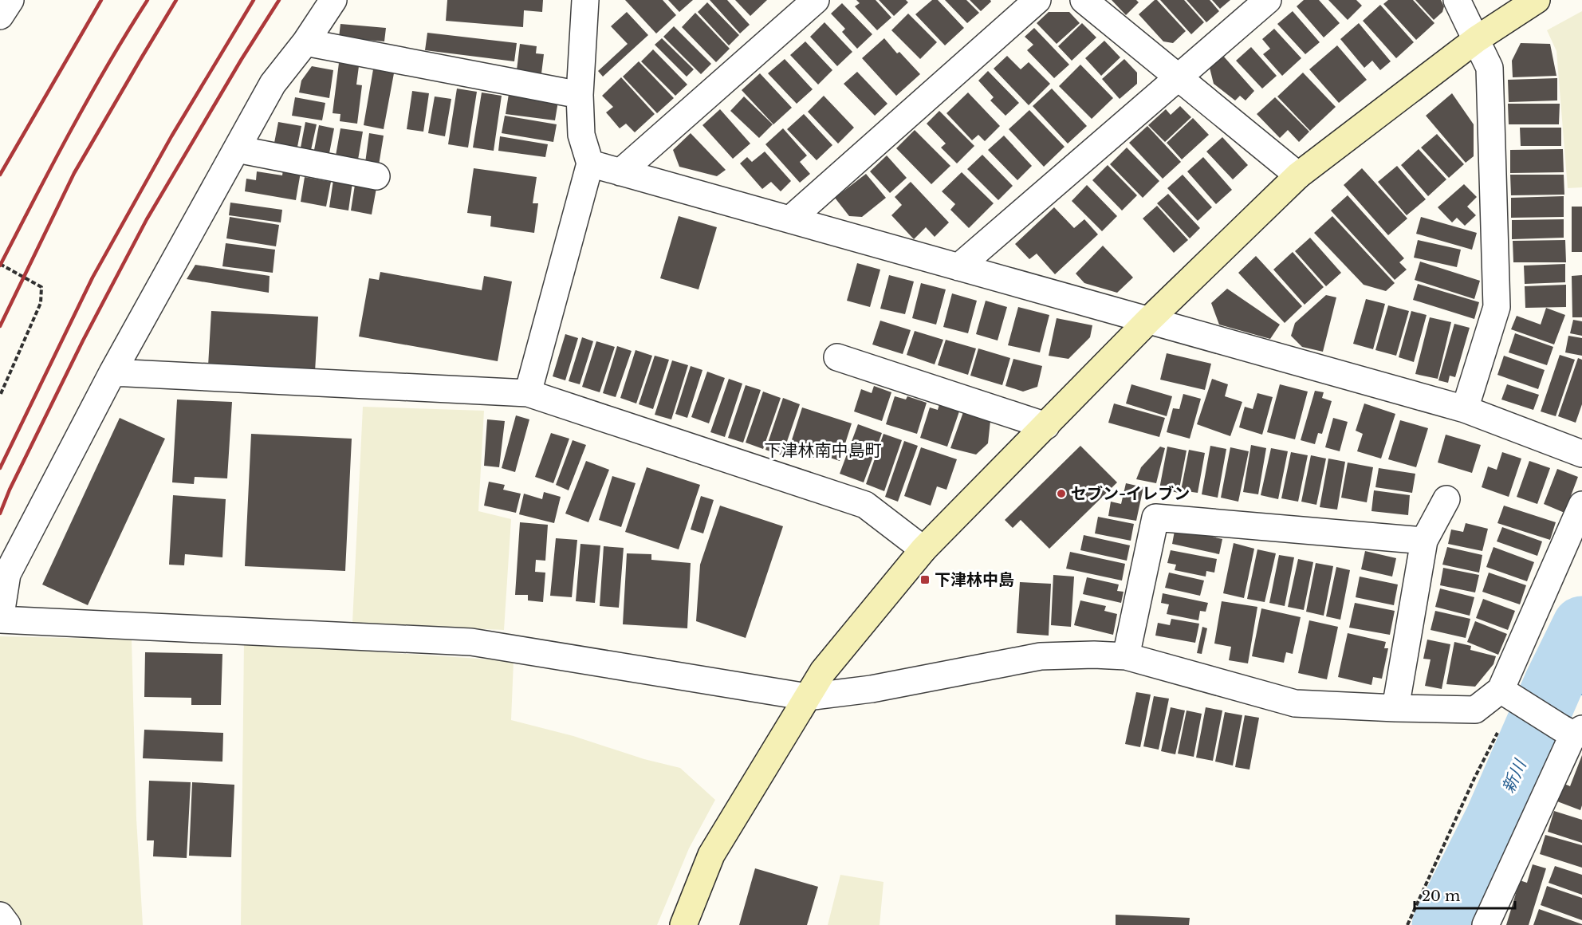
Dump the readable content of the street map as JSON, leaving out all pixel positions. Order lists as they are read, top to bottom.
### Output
{
  "districts": ["下津林南中島町"],
  "water": ["新川"],
  "places": {
    "other": ["セブン-イレブン"],
    "transit": ["下津林中島"]
  },
  "scale_bar": "20 m"
}
